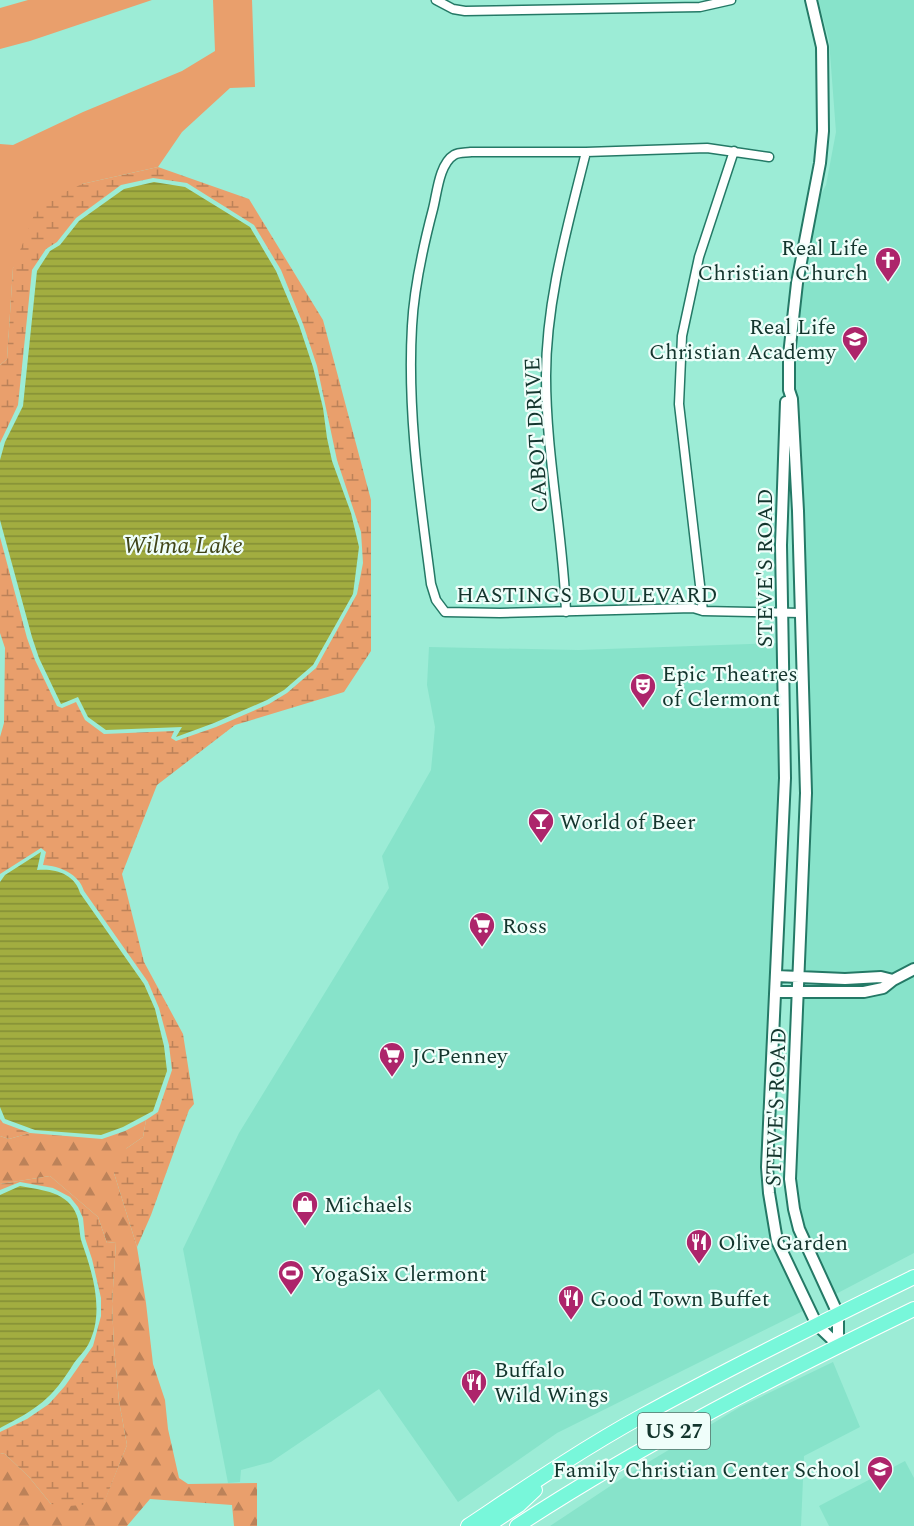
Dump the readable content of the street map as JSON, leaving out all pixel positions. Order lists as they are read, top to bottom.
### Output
{
  "streets": {
    "highway": ["US 27"],
    "street": ["CABOT DRIVE", "STEVE'S ROAD", "HASTINGS BOULEVARD"]
  },
  "crossings": [
    ["CABOT DRIVE", "HASTINGS BOULEVARD"],
    ["STEVE'S ROAD", "HASTINGS BOULEVARD"],
    ["STEVE'S ROAD", "US 27"]
  ],
  "water": ["Wilma Lake"],
  "places": {
    "church": ["Real Life Christian Church"],
    "school or university": ["Real Life Christian Academy", "Family Christian Center School"],
    "theatre": ["Epic Theatres of Clermont"],
    "bar": ["World of Beer"],
    "supermarket": ["Ross", "JCPenney"],
    "shop": ["Michaels"],
    "restaurant": ["Olive Garden", "Good Town Buffet", "Buffalo Wild Wings"],
    "sports": ["YogaSix Clermont"]
  }
}
